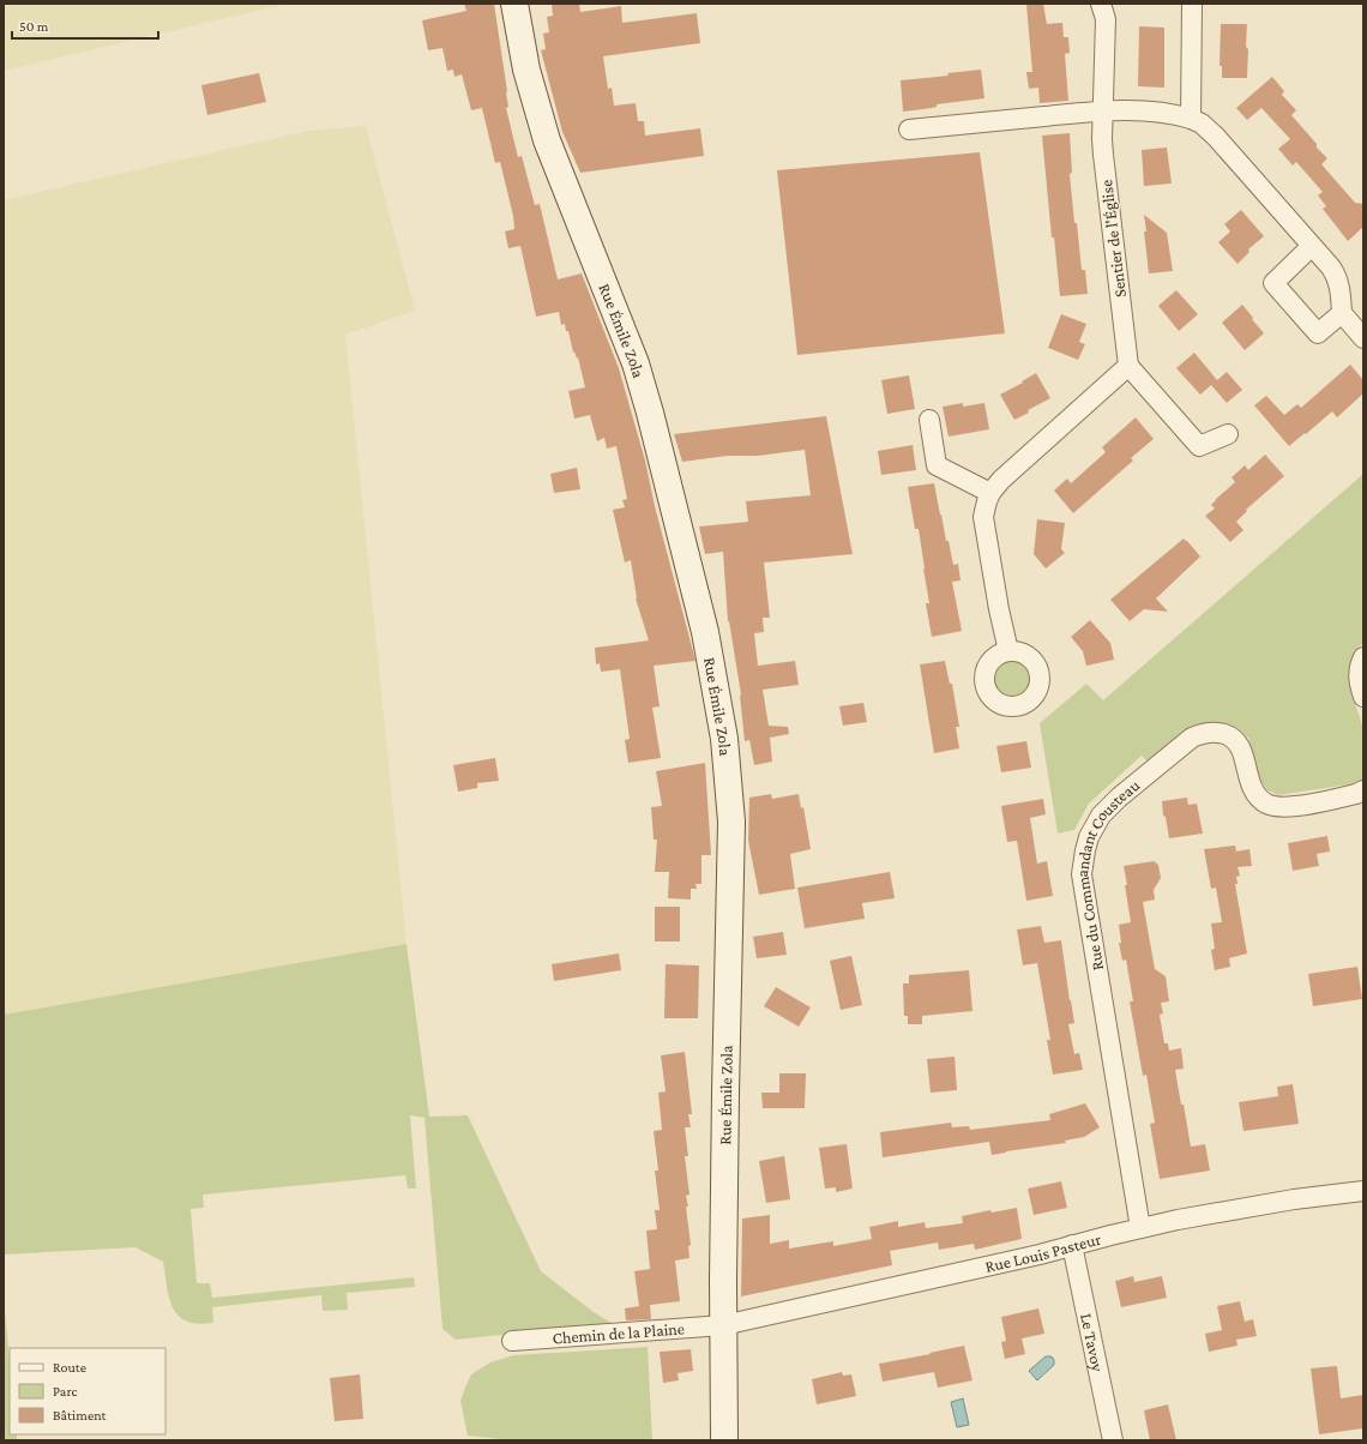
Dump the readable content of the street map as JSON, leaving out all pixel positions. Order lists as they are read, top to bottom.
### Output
{
  "streets": {
    "main road": ["Rue Émile Zola"],
    "street": [
      "Sentier de l'Église",
      "Rue du Commandant Cousteau",
      "Rue Louis Pasteur",
      "Chemin de la Plaine",
      "Le Tavoy"
    ]
  },
  "crossings": [
    ["Rue Émile Zola", "Rue Louis Pasteur"],
    ["Rue Émile Zola", "Chemin de la Plaine"],
    ["Rue du Commandant Cousteau", "Rue Louis Pasteur"],
    ["Rue Louis Pasteur", "Chemin de la Plaine"],
    ["Rue Louis Pasteur", "Le Tavoy"]
  ],
  "legend": ["Route", "Parc", "Bâtiment"],
  "scale_bar": "50 m"
}
